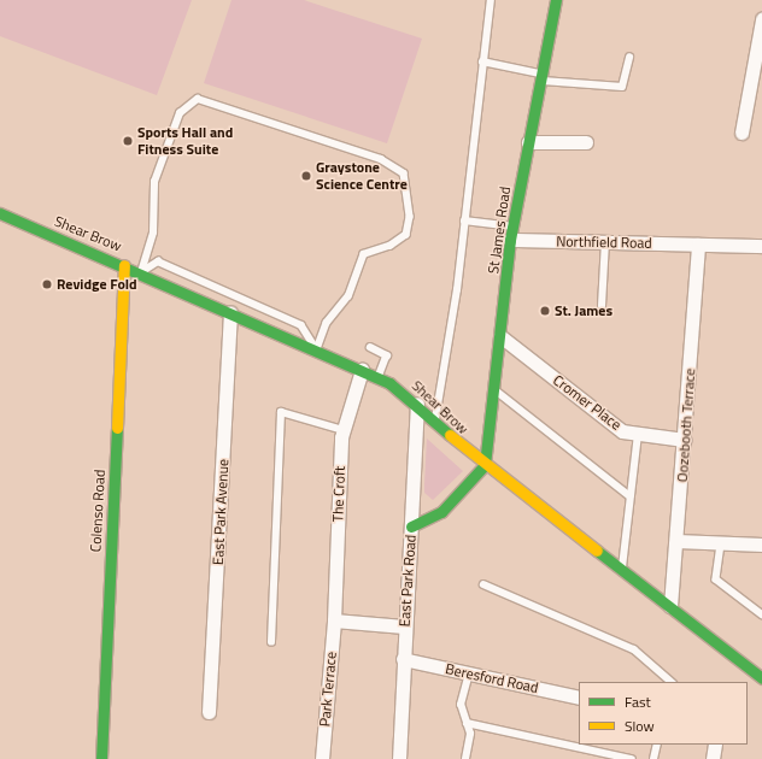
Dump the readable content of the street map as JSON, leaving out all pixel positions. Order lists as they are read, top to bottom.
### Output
{
  "streets": {
    "street": [
      "St James Road",
      "Shear Brow",
      "Northfield Road",
      "Cromer Place",
      "Oozebooth Terrace",
      "The Croft",
      "Colenso Road",
      "East Park Avenue",
      "East Park Road",
      "Beresford Road",
      "Park Terrace"
    ]
  },
  "crossings": [
    ["St James Road", "Shear Brow"],
    ["St James Road", "Northfield Road"],
    ["St James Road", "Cromer Place"],
    ["Shear Brow", "Oozebooth Terrace"],
    ["Shear Brow", "The Croft"],
    ["Shear Brow", "Colenso Road"],
    ["Shear Brow", "East Park Avenue"],
    ["Shear Brow", "East Park Road"],
    ["Northfield Road", "Oozebooth Terrace"],
    ["Cromer Place", "Oozebooth Terrace"],
    ["The Croft", "Park Terrace"],
    ["East Park Road", "Beresford Road"]
  ],
  "places": [
    "Sports Hall and Fitness Suite",
    "Graystone Science Centre",
    "Revidge Fold",
    "St. James"
  ],
  "legend": ["Fast", "Slow"]
}
